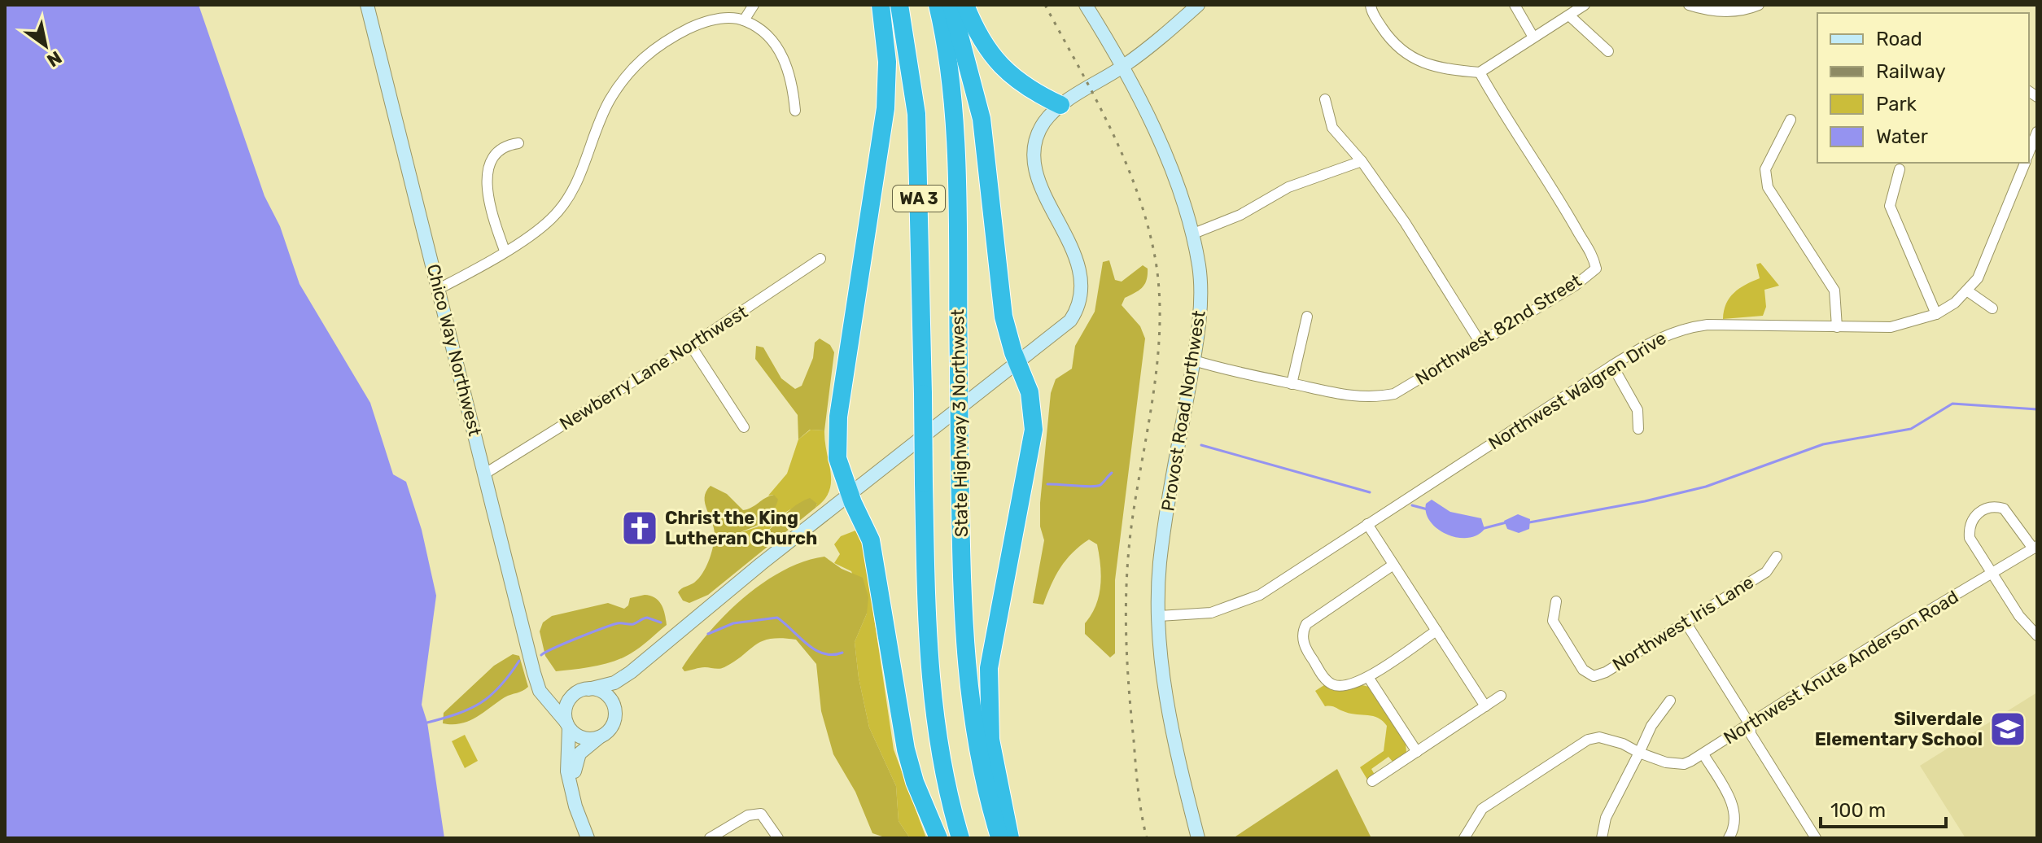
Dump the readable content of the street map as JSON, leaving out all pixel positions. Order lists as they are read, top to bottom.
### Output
{
  "streets": {
    "highway": ["WA 3", "State Highway 3 Northwest"],
    "main road": ["Chico Way Northwest", "Provost Road Northwest"],
    "street": [
      "Northwest 82nd Street",
      "Newberry Lane Northwest",
      "Northwest Walgren Drive",
      "Northwest Iris Lane",
      "Northwest Knute Anderson Road"
    ]
  },
  "crossings": [
    ["Northwest 82nd Street", "Provost Road Northwest"],
    ["Chico Way Northwest", "Newberry Lane Northwest"],
    ["Northwest Walgren Drive", "Provost Road Northwest"]
  ],
  "places": {
    "church": ["Christ the King Lutheran Church"],
    "school or university": ["Silverdale Elementary School"]
  },
  "legend": [
    "Road",
    "Railway",
    "Park",
    "Water"
  ],
  "scale_bar": "100 m",
  "north": "bottom right"
}
